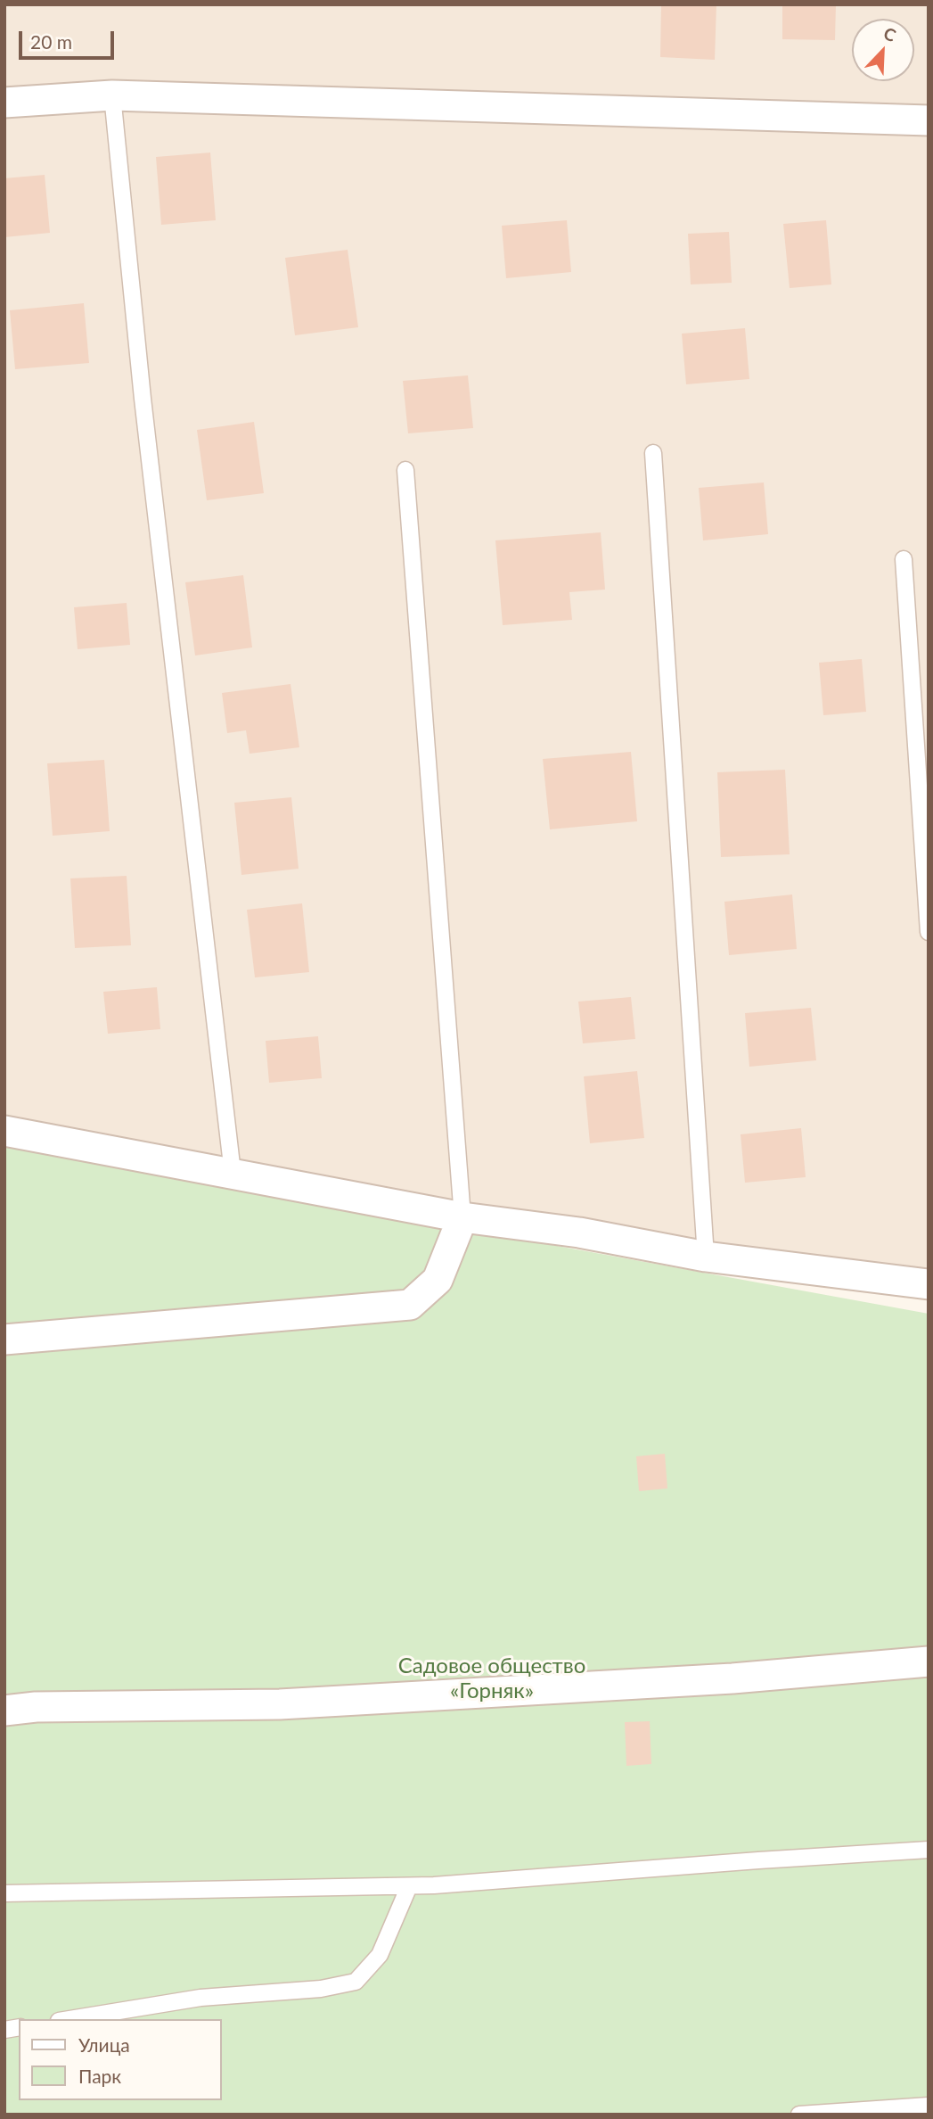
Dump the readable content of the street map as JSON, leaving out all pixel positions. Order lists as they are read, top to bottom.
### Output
{
  "parks": ["Садовое общество «Горняк»"],
  "legend": ["Улица", "Парк"],
  "scale_bar": "20 m",
  "north": "top right"
}
